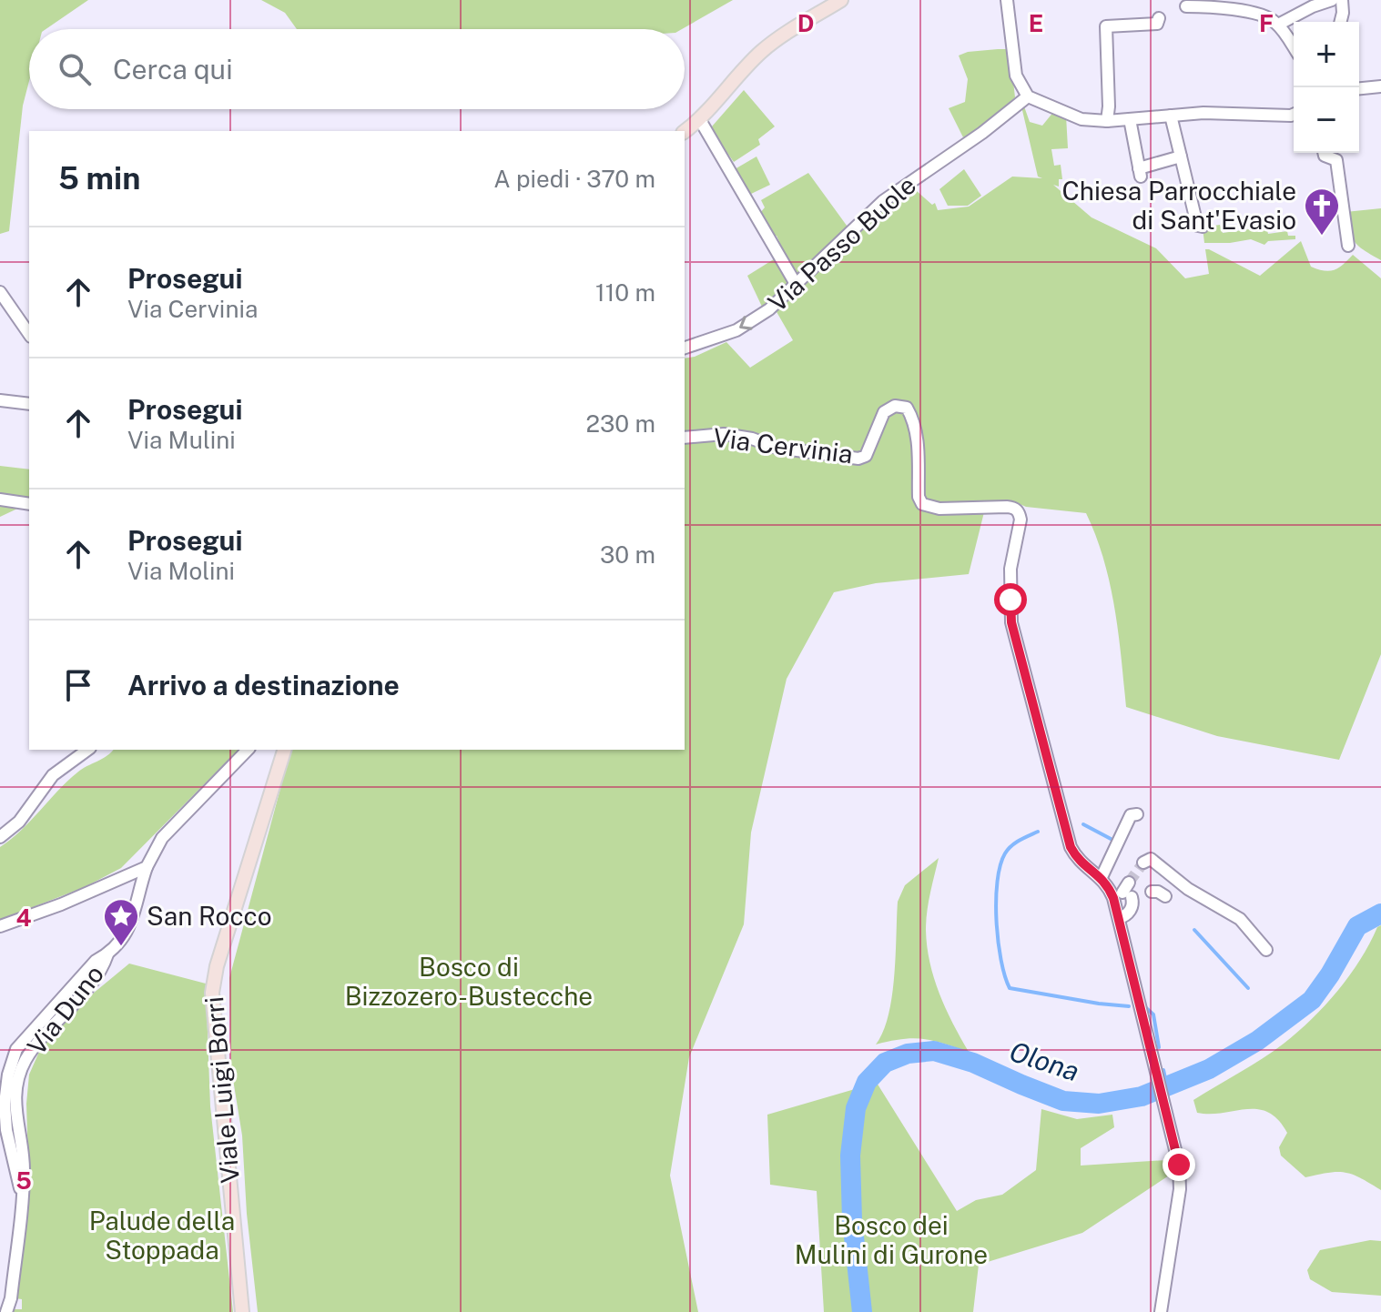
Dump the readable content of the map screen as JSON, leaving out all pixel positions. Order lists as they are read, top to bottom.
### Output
{
  "streets": {
    "main road": ["Viale Luigi Borri"],
    "street": ["Via Passo Buole", "Via Cervinia", "Via Duno"]
  },
  "water": ["Olona"],
  "parks": ["Bosco di Bizzozero-Bustecche", "Palude della Stoppada", "Bosco dei Mulini di Gurone"],
  "places": {
    "church": ["Chiesa Parrocchiale di Sant'Evasio"],
    "place": ["San Rocco"]
  },
  "page": {
    "map_buttons": ["+", "−"],
    "search": "Cerca qui",
    "heading": ["5 min", "A piedi · 370 m"],
    "list": [
      ["Prosegui", "Via Cervinia", "110 m"],
      ["Prosegui", "Via Mulini", "230 m"],
      ["Prosegui", "Via Molini", "30 m"],
      "Arrivo a destinazione"
    ]
  },
  "grid": {
    "columns": ["D", "E", "F"],
    "rows": ["4", "5"]
  }
}
